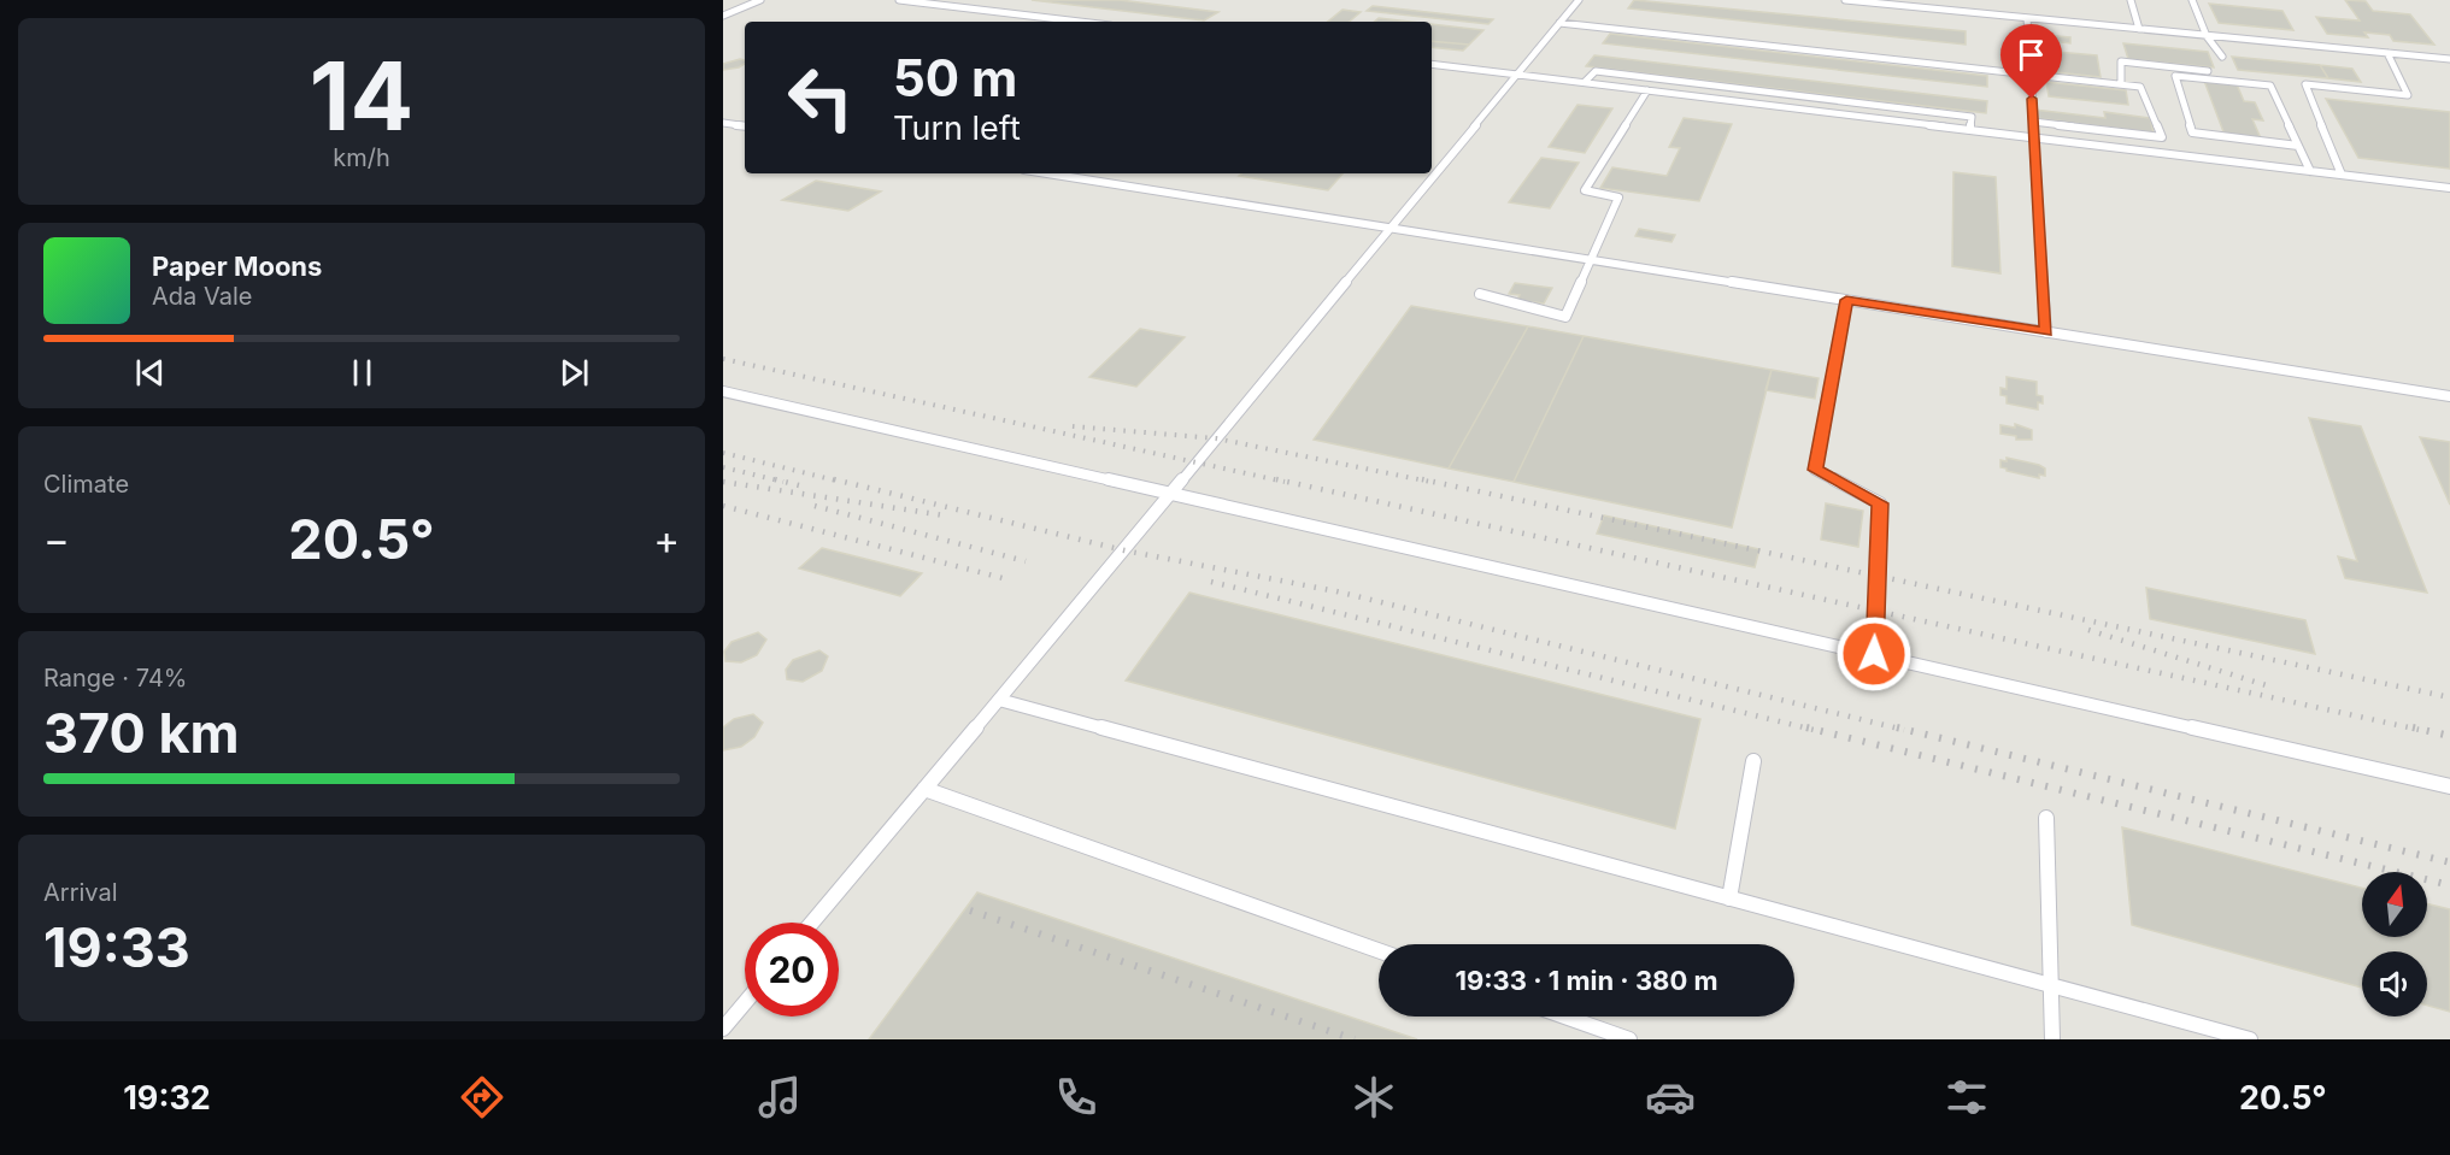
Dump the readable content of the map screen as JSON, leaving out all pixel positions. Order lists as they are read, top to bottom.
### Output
{
  "north": "top",
  "page": {
    "tile": [
      ["14", "km/h"],
      "Climate",
      ["Range · 74%", "370 km"],
      ["Arrival", "19:33"]
    ],
    "turn": ["50 m", "Turn left"],
    "song": ["Paper Moons", "Ada Vale"],
    "heat": ["−", "20.5°", "+"],
    "limit": "20",
    "trip": "19:33 · 1 min · 380 m",
    "tabs": ["19:32", "20.5°"]
  }
}
